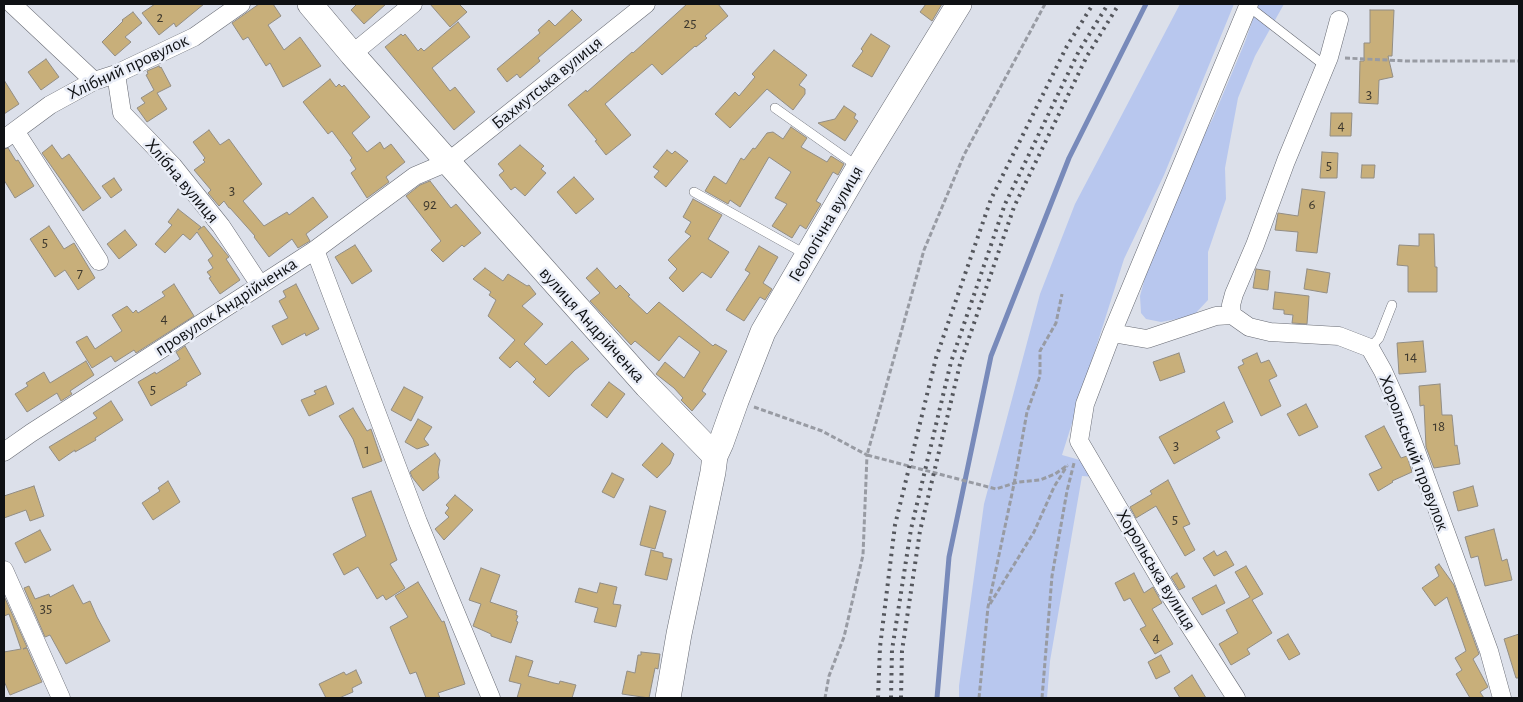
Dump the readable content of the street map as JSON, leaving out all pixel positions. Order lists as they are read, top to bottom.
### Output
{
  "streets": {
    "street": [
      "Хлібний провулок",
      "Бахмутська вулиця",
      "Хлібна вулиця",
      "Геологічна вулиця",
      "провулок Андрійченка",
      "вулиця Андрійченка",
      "Хорольський провулок",
      "Хорольська вулиця"
    ]
  },
  "crossings": [
    ["Хлібний провулок", "Хлібна вулиця"],
    ["Бахмутська вулиця", "провулок Андрійченка"],
    ["Бахмутська вулиця", "вулиця Андрійченка"],
    ["Хлібна вулиця", "провулок Андрійченка"],
    ["Геологічна вулиця", "вулиця Андрійченка"],
    ["провулок Андрійченка", "вулиця Андрійченка"]
  ],
  "house_numbers": [
    "2",
    "25",
    "3",
    "4",
    "5",
    "3",
    "92",
    "6",
    "5",
    "7",
    "4",
    "14",
    "5",
    "18",
    "3",
    "1",
    "5",
    "35",
    "4"
  ]
}
